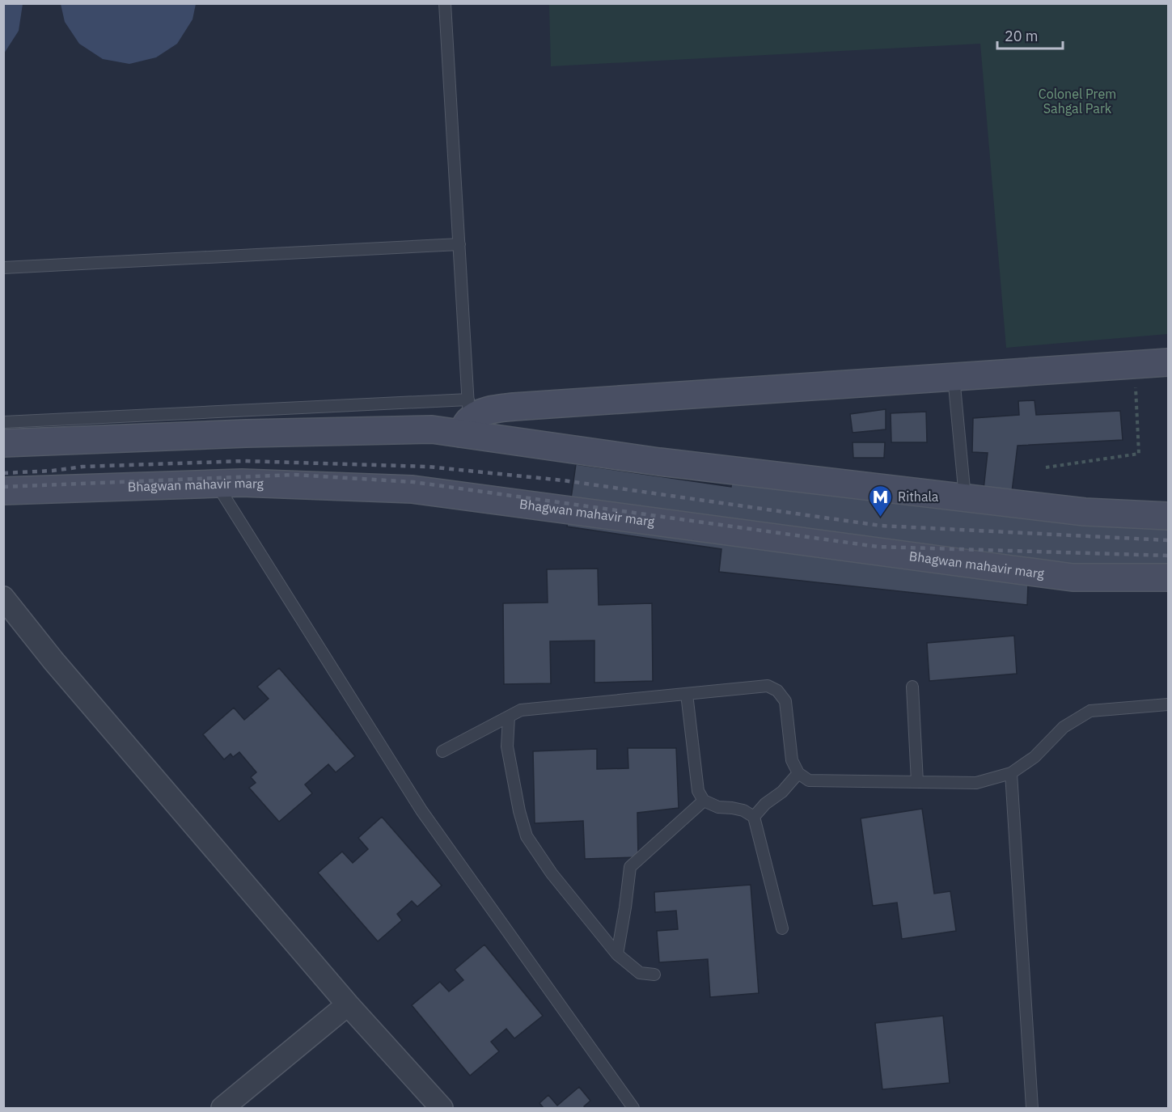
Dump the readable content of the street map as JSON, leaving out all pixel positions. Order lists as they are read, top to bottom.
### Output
{
  "streets": {
    "main road": ["Bhagwan mahavir marg"]
  },
  "parks": ["Colonel Prem Sahgal Park"],
  "places": {
    "metro station": ["Rithala"]
  },
  "scale_bar": "20 m"
}
